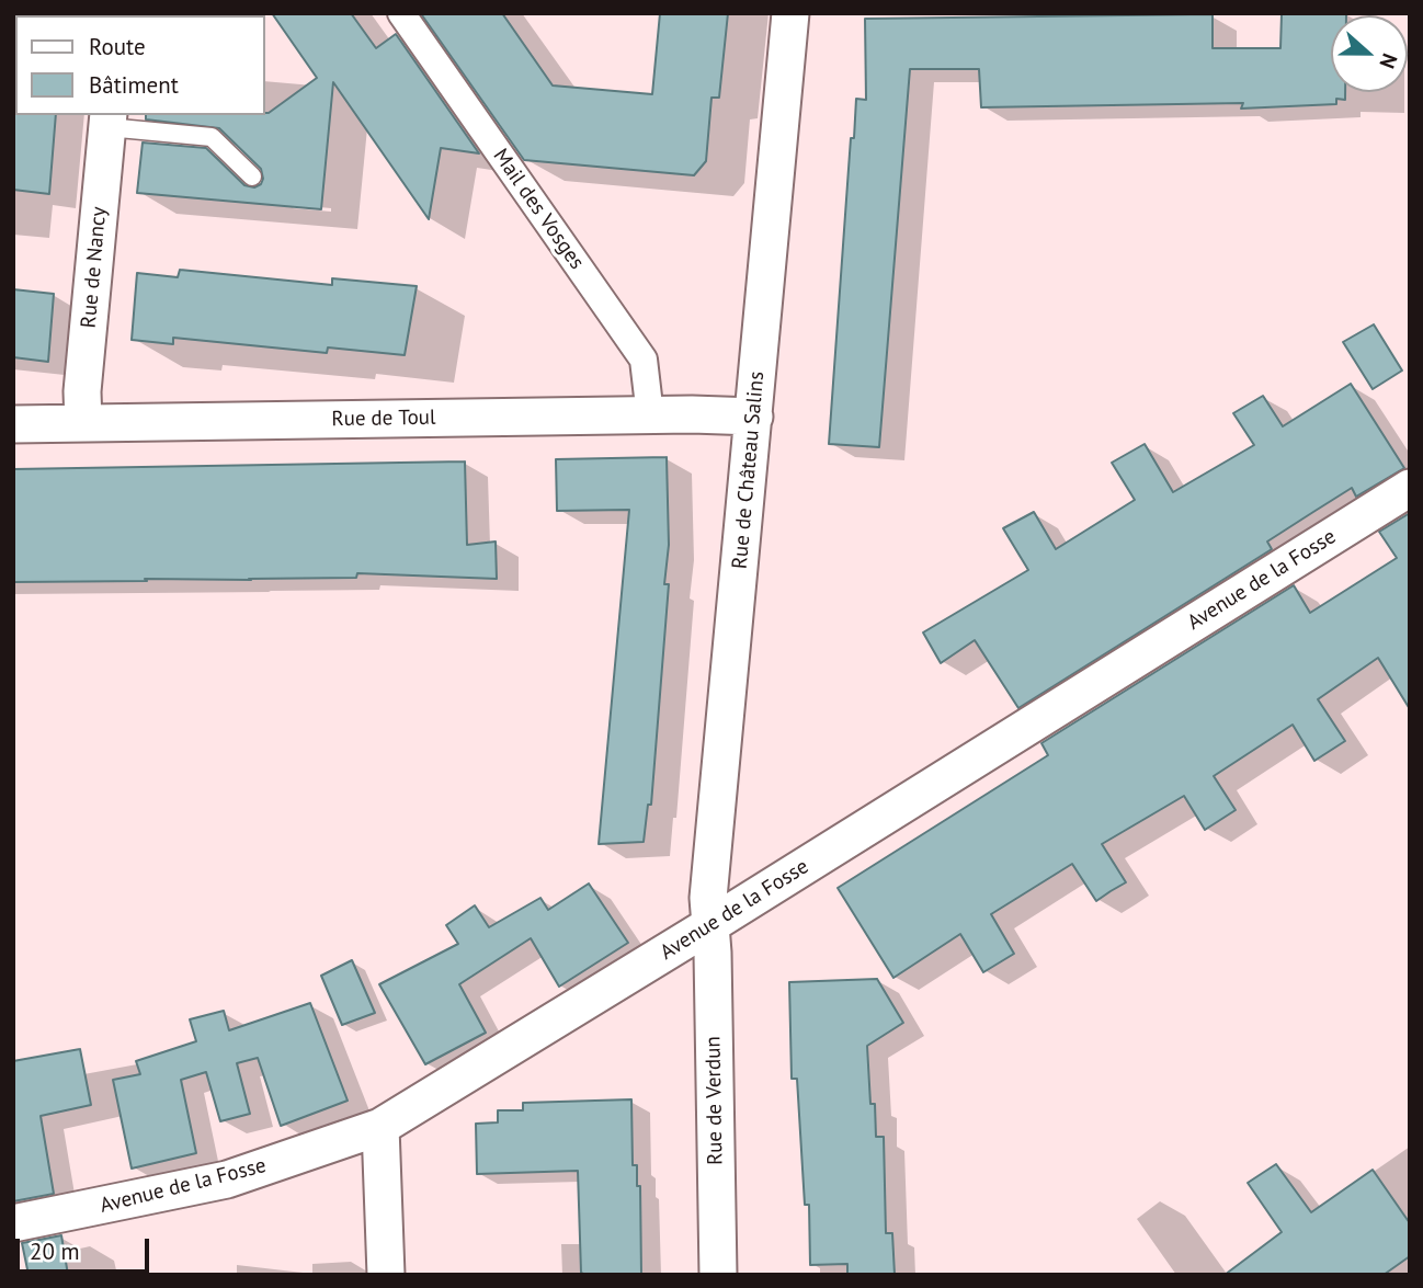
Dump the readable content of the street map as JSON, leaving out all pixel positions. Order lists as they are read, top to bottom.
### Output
{
  "streets": {
    "street": [
      "Mail des Vosges",
      "Rue de Nancy",
      "Rue de Toul",
      "Rue de Château Salins",
      "Avenue de la Fosse",
      "Rue de Verdun"
    ]
  },
  "crossings": [
    ["Mail des Vosges", "Rue de Toul"],
    ["Rue de Nancy", "Rue de Toul"],
    ["Rue de Toul", "Rue de Château Salins"],
    ["Rue de Château Salins", "Avenue de la Fosse"],
    ["Rue de Château Salins", "Rue de Verdun"],
    ["Avenue de la Fosse", "Rue de Verdun"]
  ],
  "legend": ["Route", "Bâtiment"],
  "scale_bar": "20 m",
  "north": "right"
}
